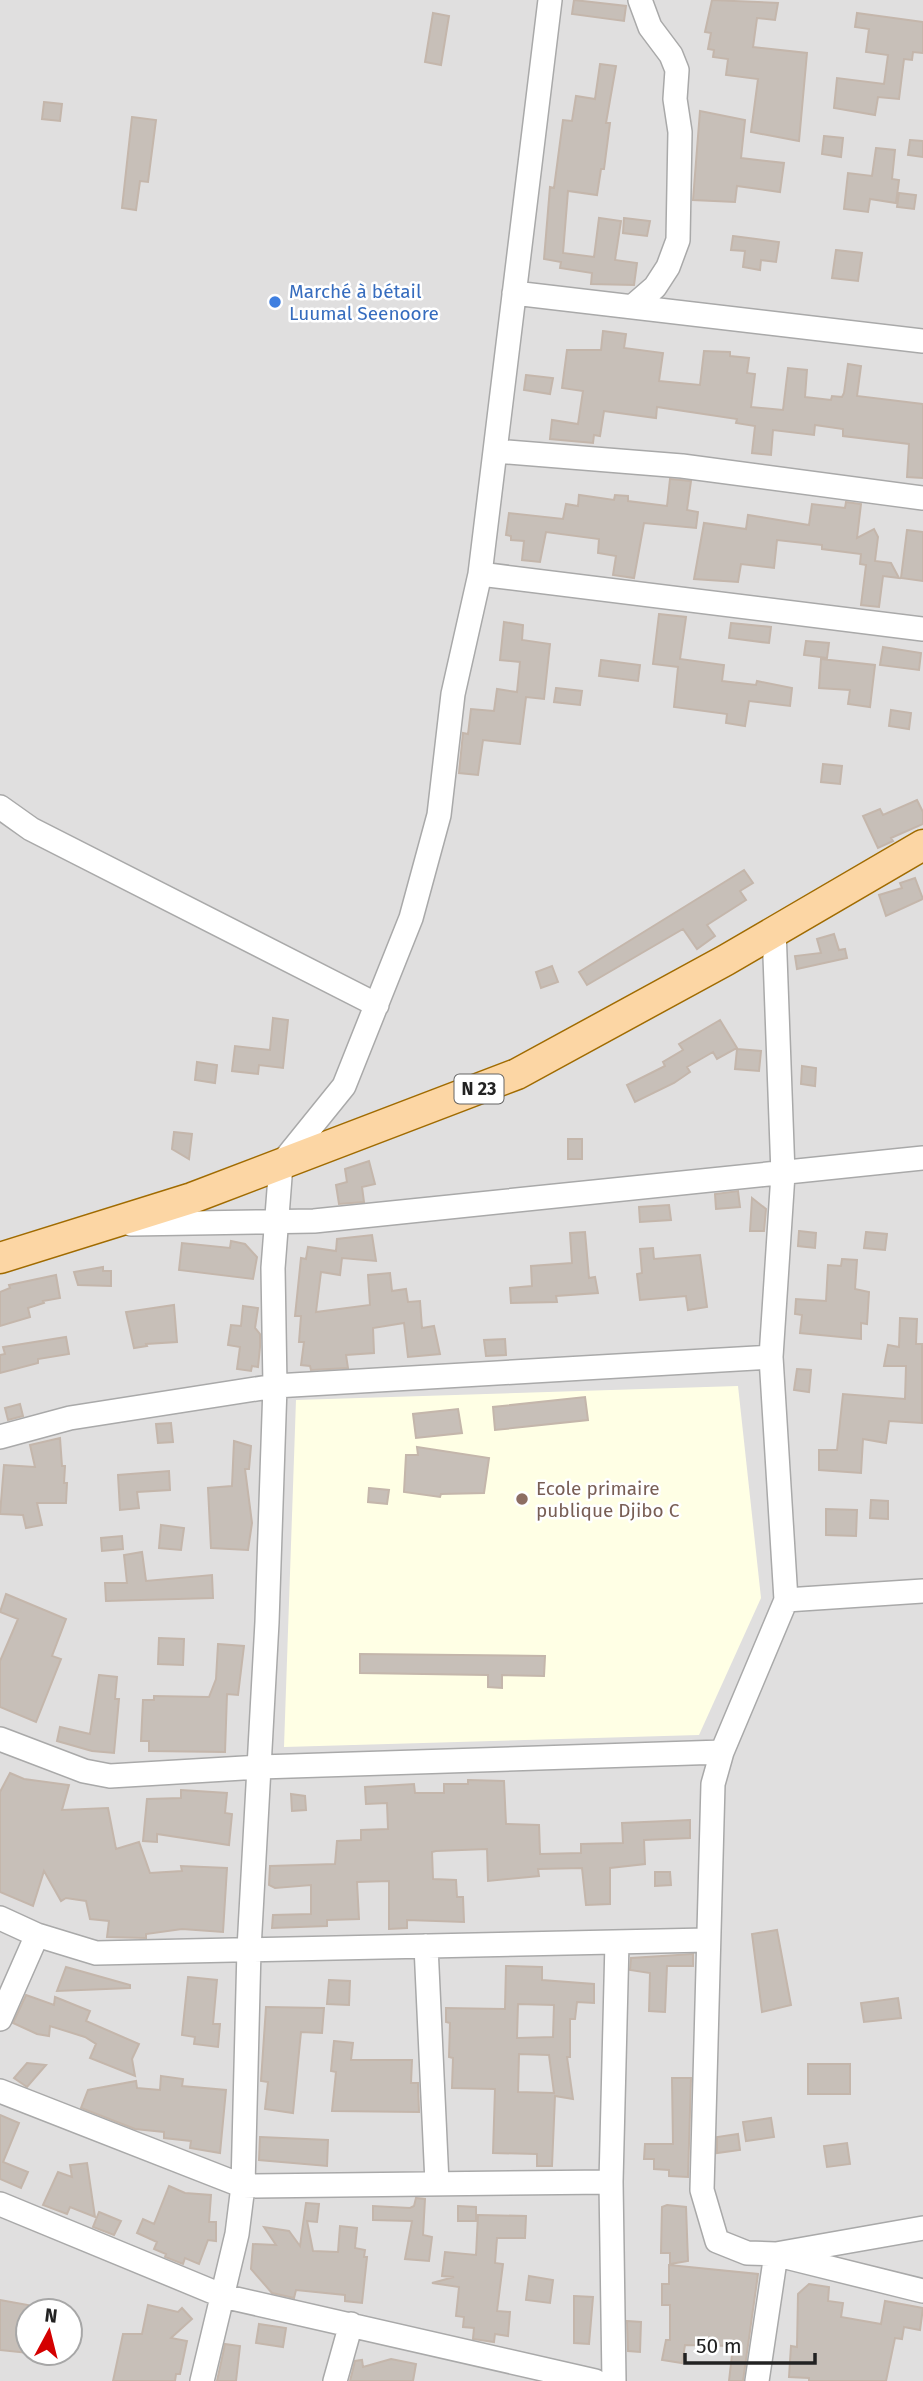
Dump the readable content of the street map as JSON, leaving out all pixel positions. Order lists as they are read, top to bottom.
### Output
{
  "streets": {
    "main road": ["N 23"]
  },
  "places": ["Marché à bétail Luumal Seenoore", "Ecole primaire publique Djibo C"],
  "scale_bar": "50 m",
  "north": "top"
}
